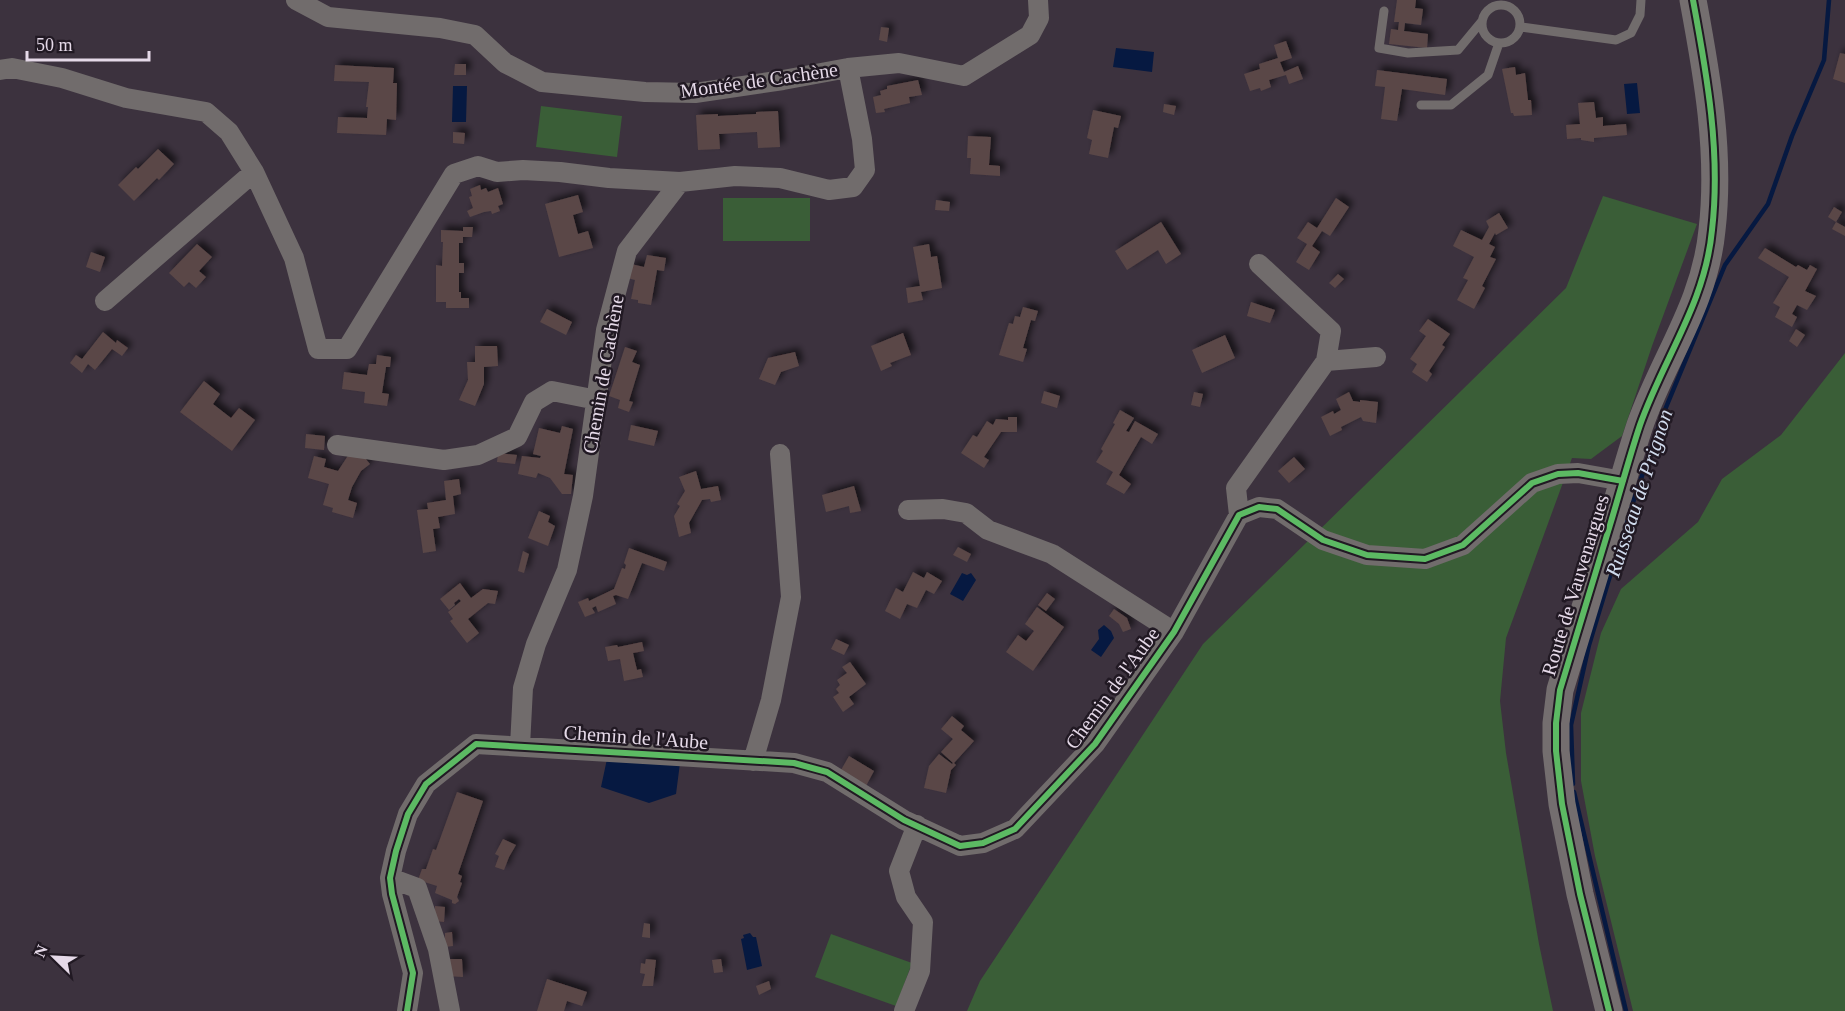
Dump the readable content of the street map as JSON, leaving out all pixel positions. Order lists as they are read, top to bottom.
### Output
{
  "streets": {
    "main road": ["Route de Vauvenargues"],
    "street": ["Montée de Cachène", "Chemin de Cachène", "Chemin de l'Aube"]
  },
  "crossings": [
    ["Chemin de Cachène", "Chemin de l'Aube"]
  ],
  "water": ["Ruisseau de Prignon"],
  "scale_bar": "50 m",
  "north": "top left"
}
